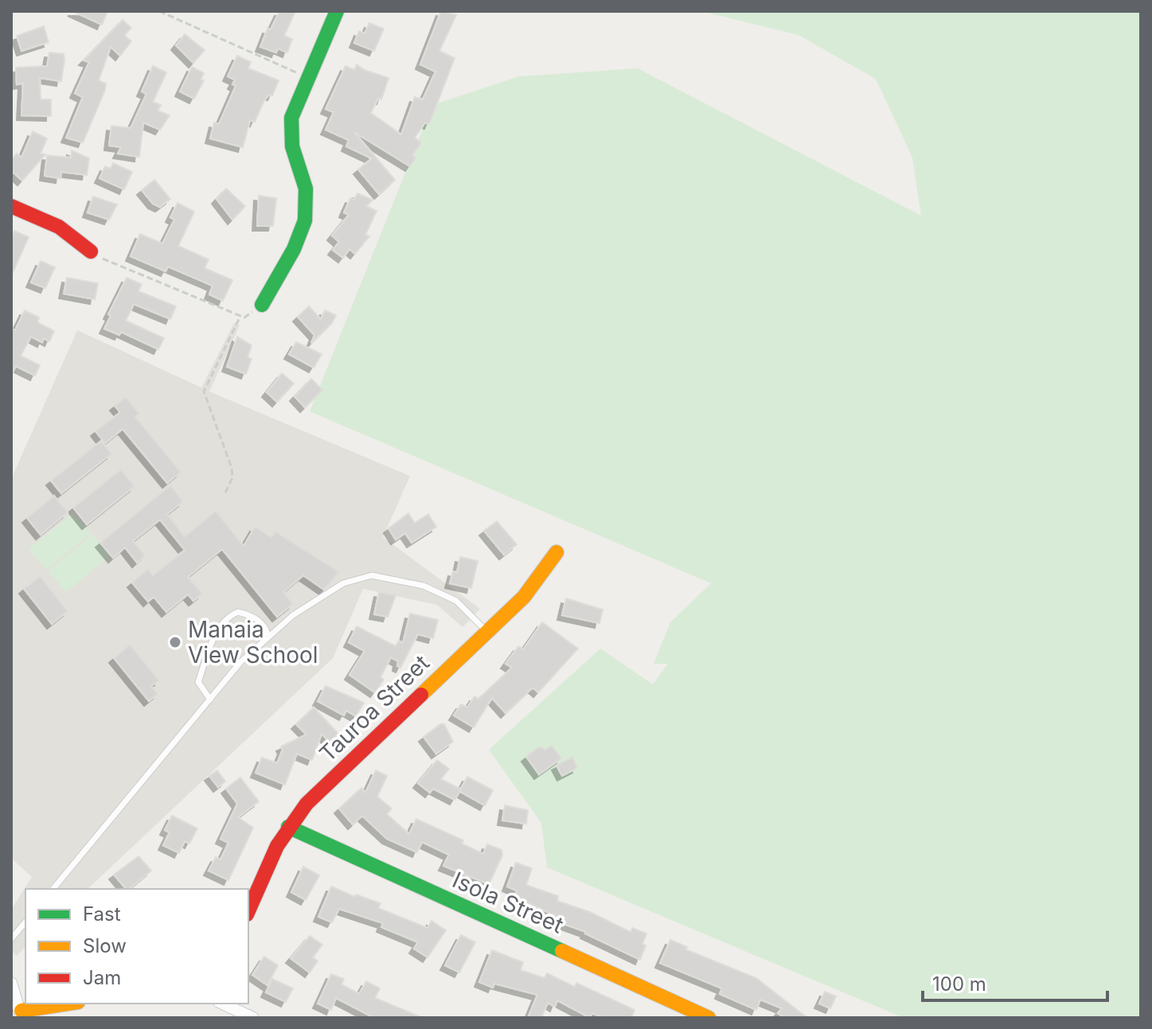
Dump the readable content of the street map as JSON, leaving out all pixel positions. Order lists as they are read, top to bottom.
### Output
{
  "streets": {
    "street": ["Tauroa Street", "Isola Street"]
  },
  "crossings": [
    ["Tauroa Street", "Isola Street"]
  ],
  "places": ["Manaia View School"],
  "legend": ["Fast", "Slow", "Jam"],
  "scale_bar": "100 m"
}
